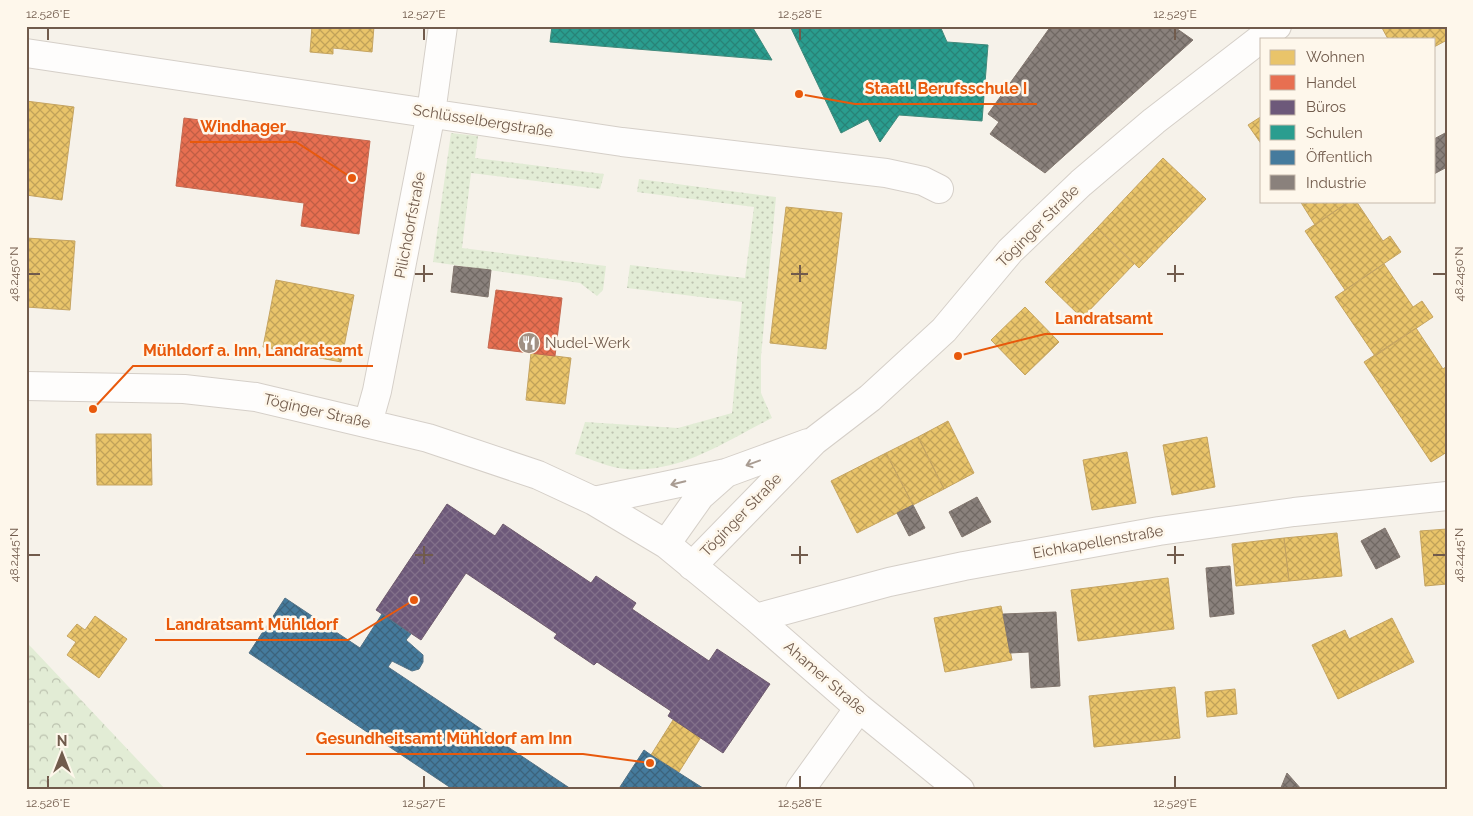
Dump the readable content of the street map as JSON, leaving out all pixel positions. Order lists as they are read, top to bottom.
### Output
{
  "streets": {
    "street": [
      "Schlüsselbergstraße",
      "Pilichdorfstraße",
      "Töginger Straße",
      "Eichkapellenstraße",
      "Ahamer Straße"
    ]
  },
  "crossings": [
    ["Schlüsselbergstraße", "Pilichdorfstraße"],
    ["Pilichdorfstraße", "Töginger Straße"],
    ["Töginger Straße", "Ahamer Straße"],
    ["Eichkapellenstraße", "Ahamer Straße"]
  ],
  "places": {
    "other": [
      "Staatl. Berufsschule I",
      "Windhager",
      "Landratsamt",
      "Mühldorf a. Inn, Landratsamt",
      "Landratsamt Mühldorf",
      "Gesundheitsamt Mühldorf am Inn"
    ],
    "restaurant": ["Nudel-Werk"]
  },
  "legend": [
    "Wohnen",
    "Handel",
    "Büros",
    "Schulen",
    "Öffentlich",
    "Industrie"
  ],
  "north": "top",
  "coordinates": [
    "12.526°E",
    "12.527°E",
    "12.528°E",
    "12.529°E",
    "48.2450°N",
    "48.2445°N"
  ]
}
